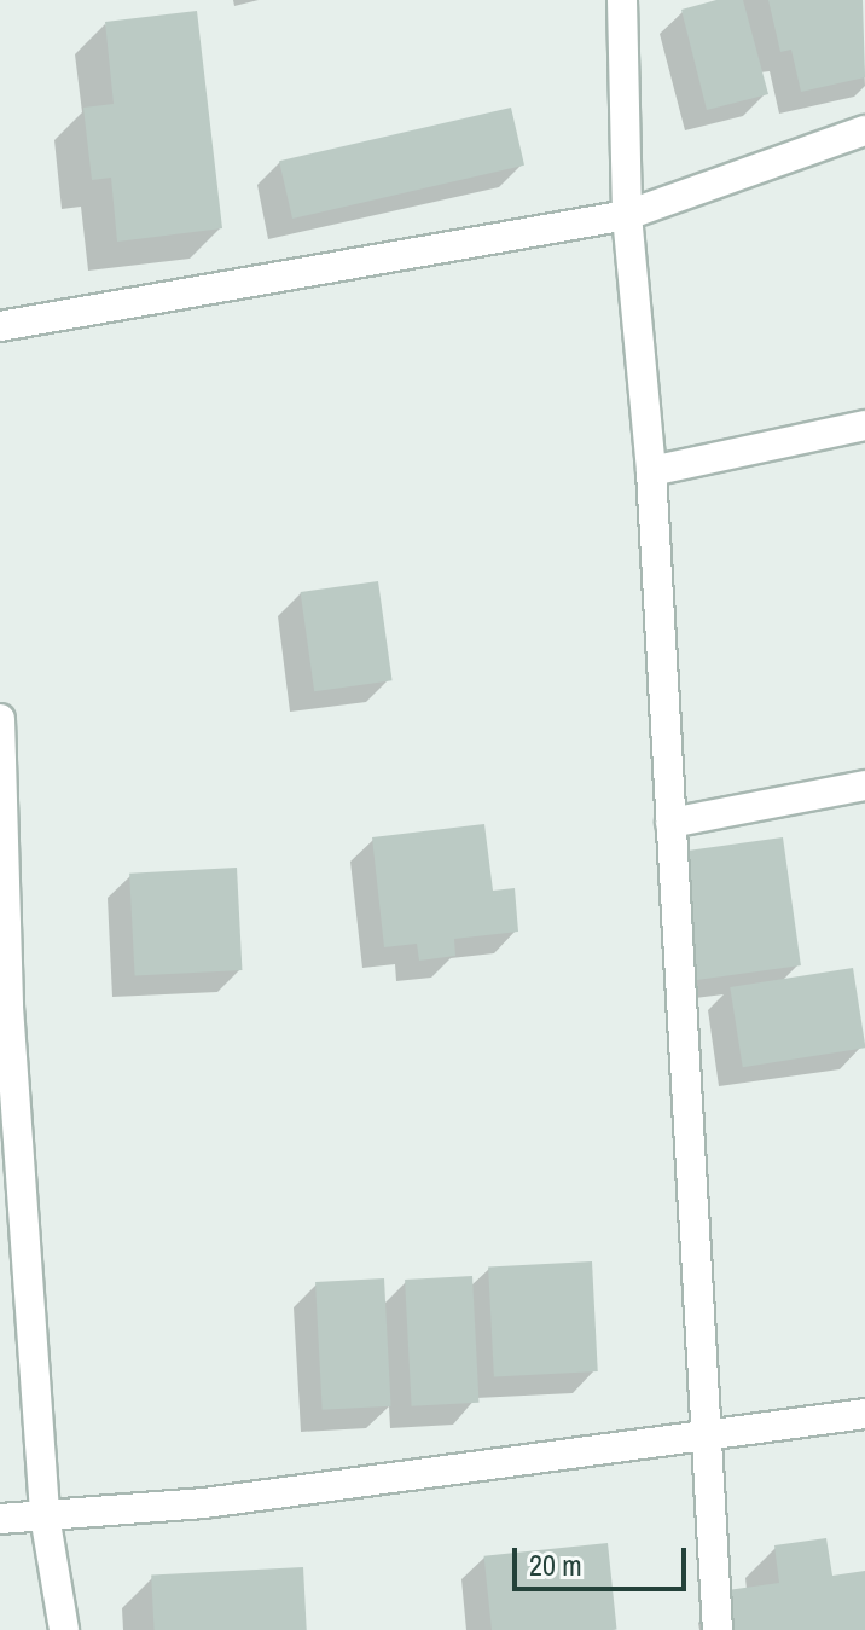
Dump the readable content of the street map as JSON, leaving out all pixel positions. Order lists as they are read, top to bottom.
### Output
{
  "scale_bar": "20 m"
}
